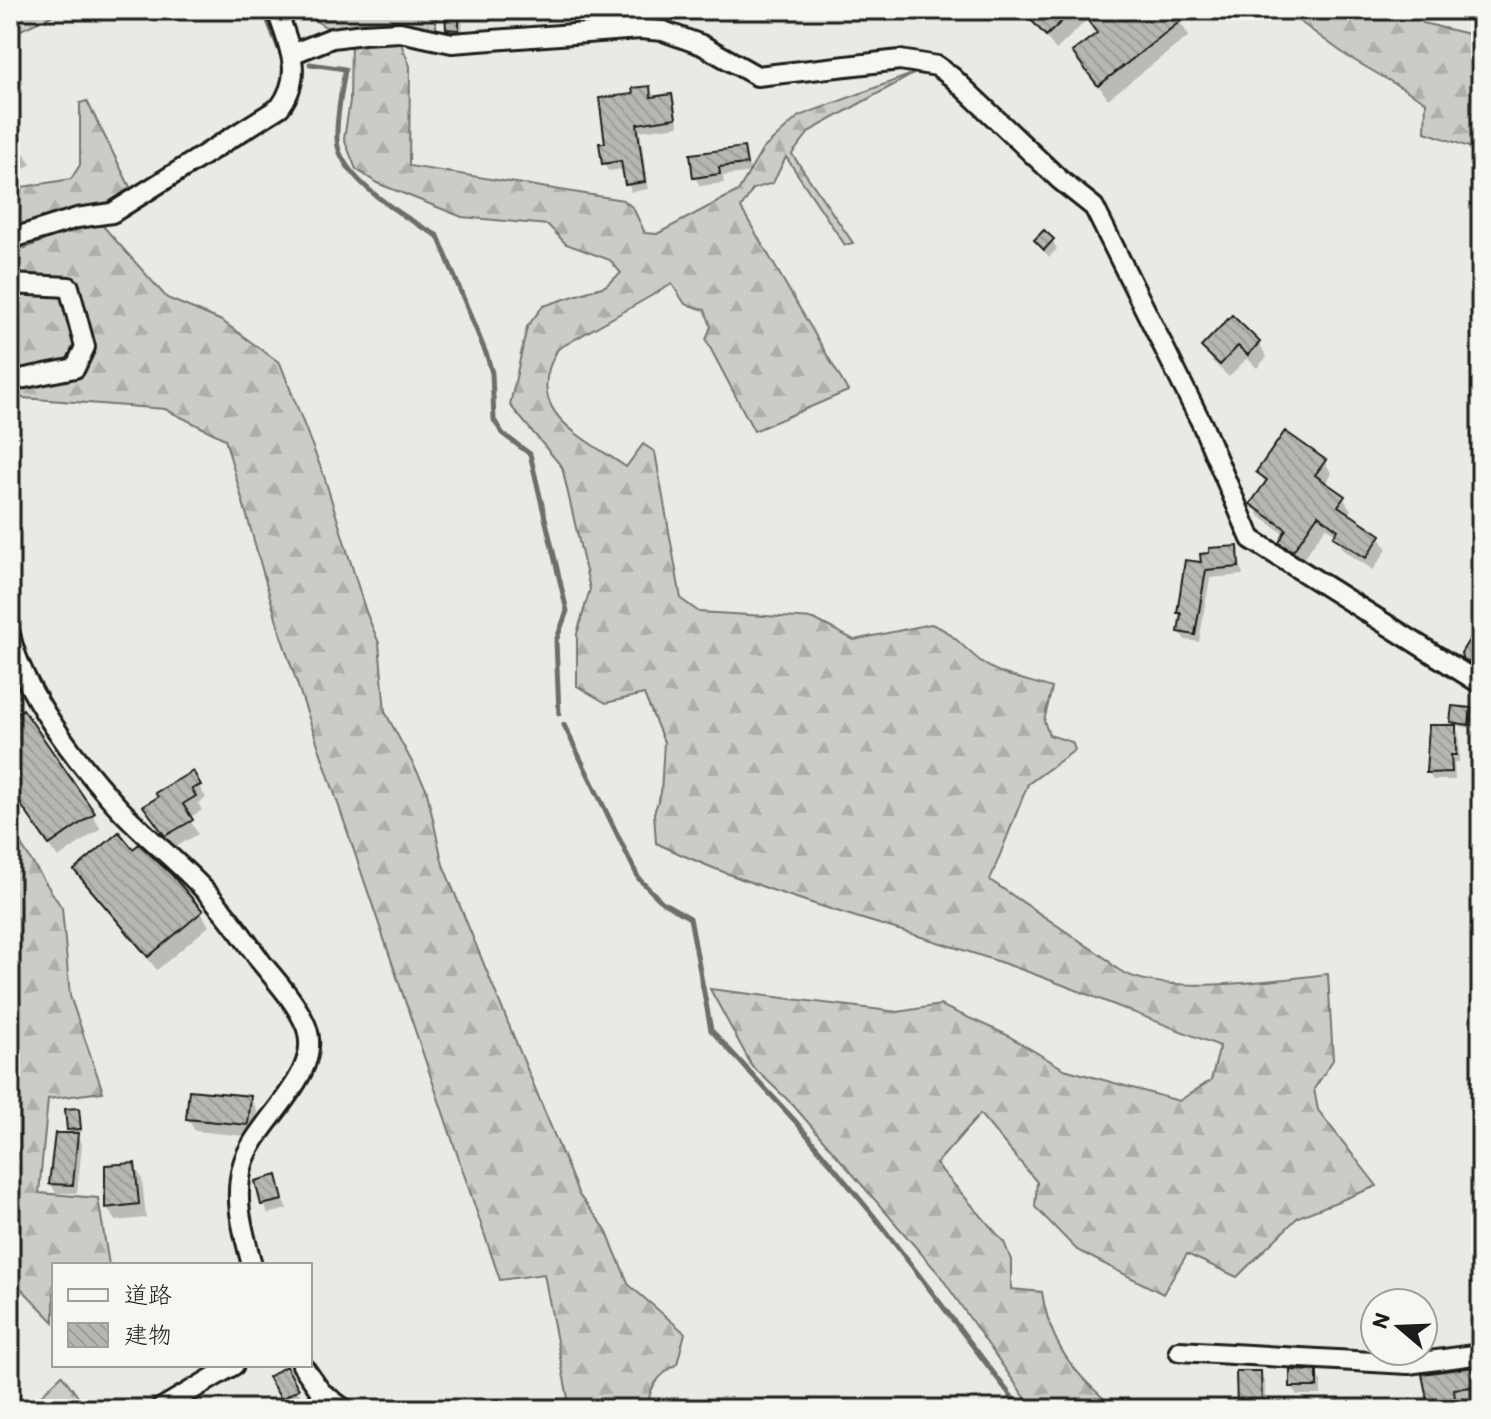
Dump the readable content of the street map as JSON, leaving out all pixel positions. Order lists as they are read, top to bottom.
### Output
{
  "legend": ["道路", "建物"],
  "north": "left"
}
